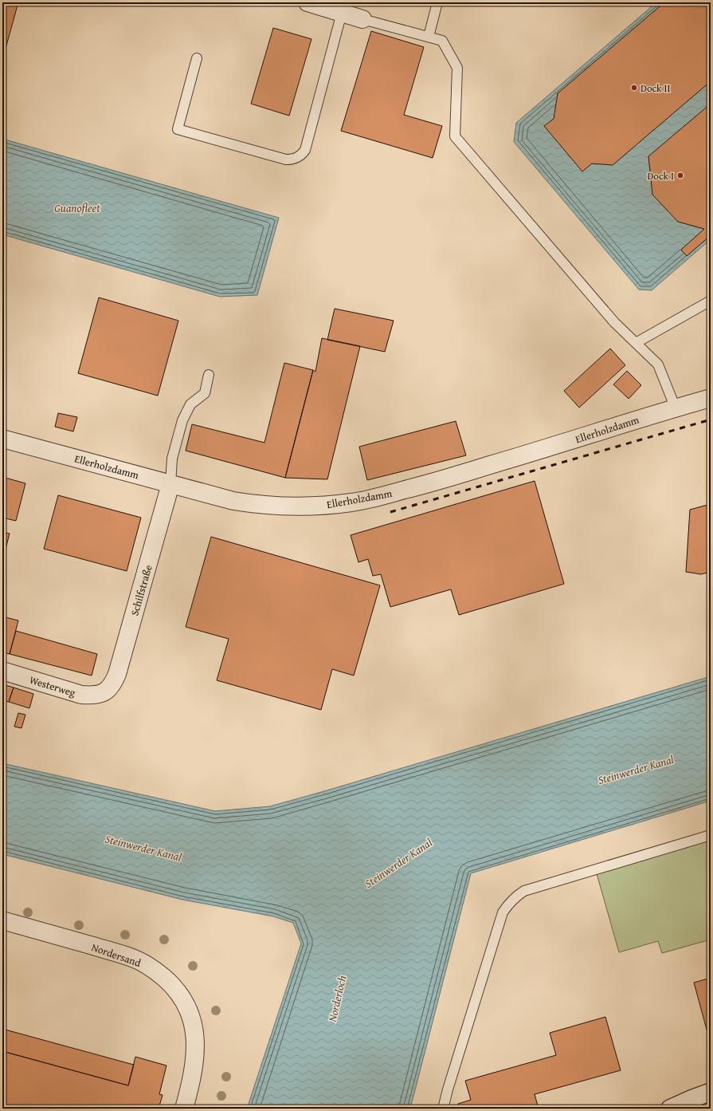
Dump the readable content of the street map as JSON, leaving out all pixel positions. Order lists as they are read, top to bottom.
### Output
{
  "streets": {
    "street": [
      "Ellerholzdamm",
      "Schilfstraße",
      "Westerweg",
      "Nordersand"
    ]
  },
  "crossings": [
    ["Ellerholzdamm", "Schilfstraße"],
    ["Schilfstraße", "Westerweg"]
  ],
  "water": ["Guanofleet", "Steinwerder Kanal", "Norderloch"],
  "places": ["Dock II", "Dock I"]
}
